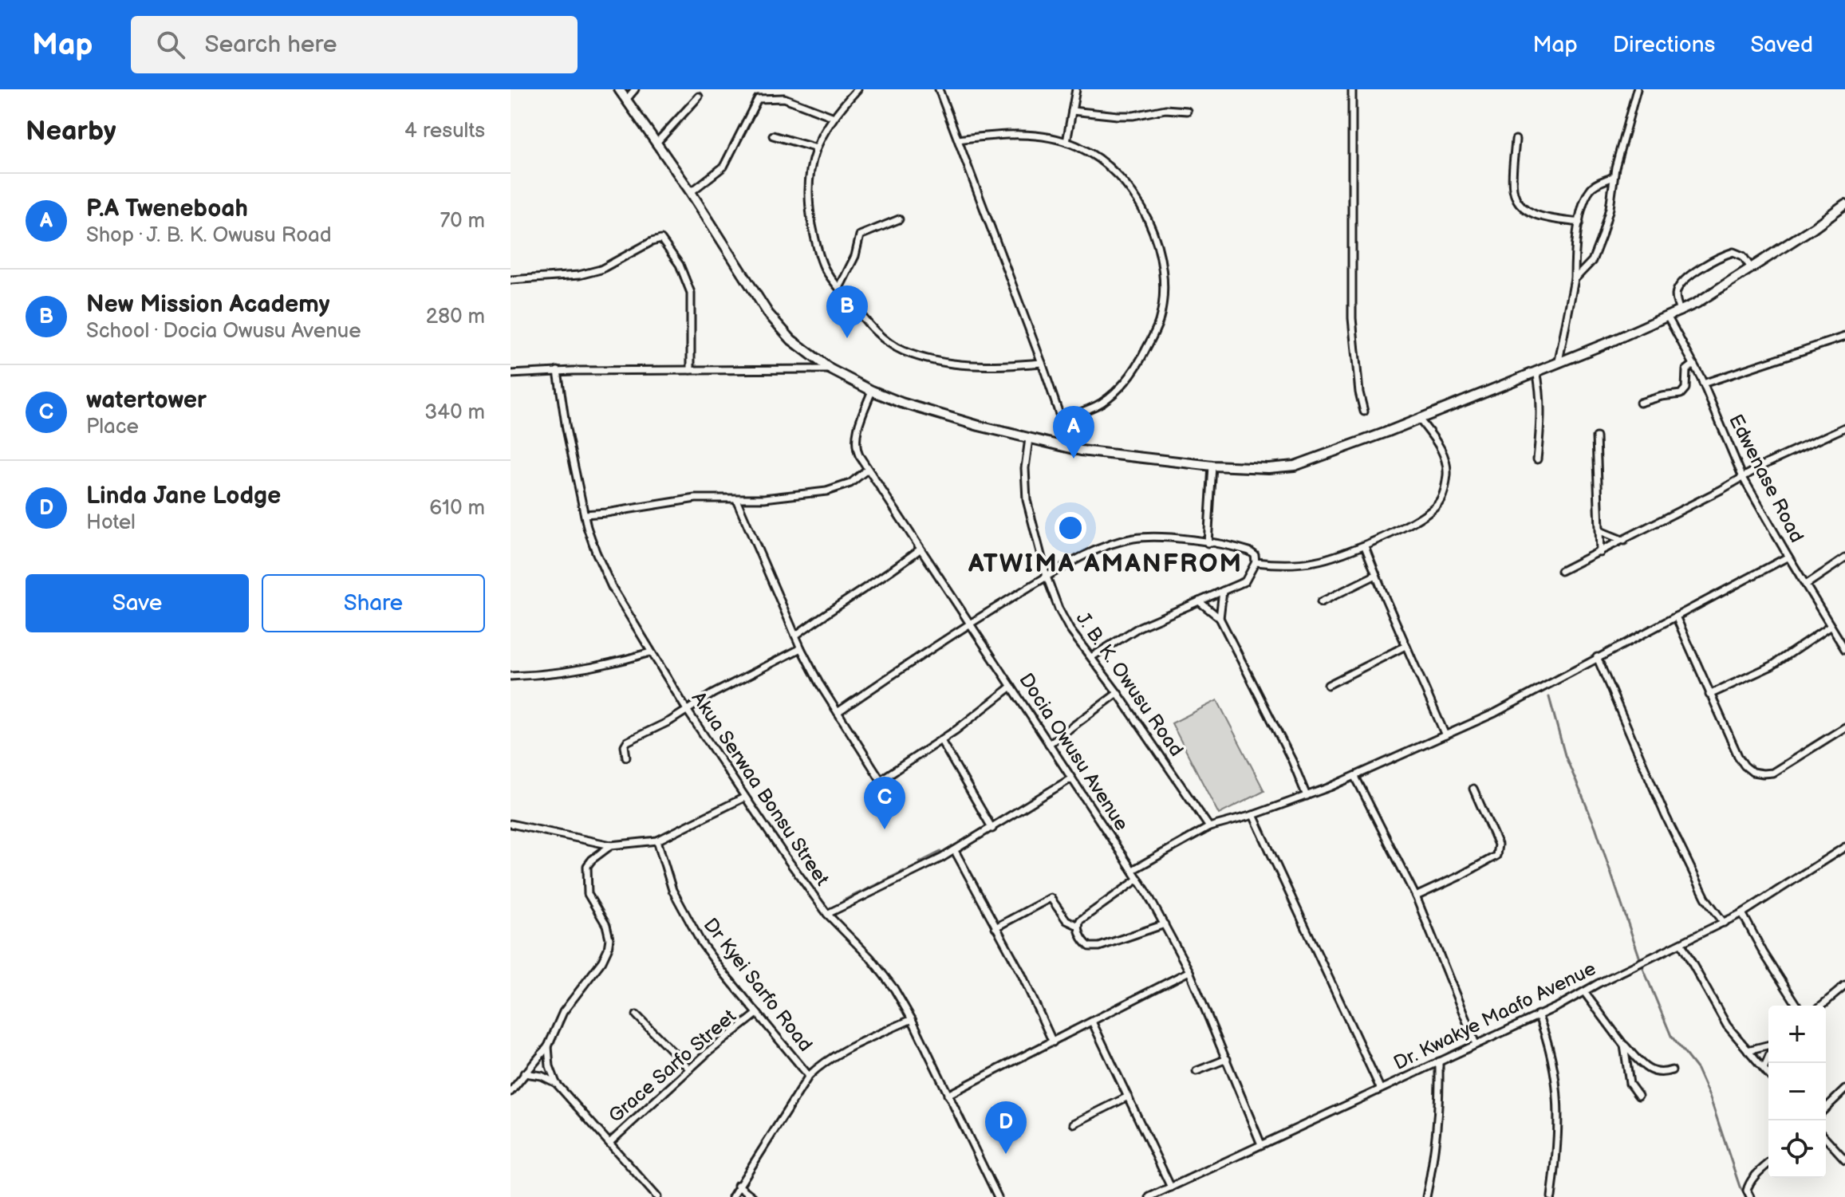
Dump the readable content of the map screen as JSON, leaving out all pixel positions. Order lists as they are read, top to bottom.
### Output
{
  "streets": {
    "street": [
      "Edwenase Road",
      "J. B. K. Owusu Road",
      "Docia Owusu Avenue",
      "Akua Serwaa Bonsu Street",
      "Dr Kyei Sarfo Road",
      "Dr. Kwakye Maafo Avenue",
      "Grace Sarfo Street"
    ]
  },
  "crossings": [
    ["Docia Owusu Avenue", "Dr. Kwakye Maafo Avenue"],
    ["Dr Kyei Sarfo Road", "Grace Sarfo Street"]
  ],
  "districts": ["ATWIMA AMANFROM"],
  "page": {
    "header": "Map",
    "search": "Search here",
    "nav": ["Map", "Directions", "Saved"],
    "heading": ["Nearby", "4 results"],
    "list": [
      {
        "mark": "A",
        "name": "P.A Tweneboah",
        "note": "Shop · J. B. K. Owusu Road",
        "value": "70 m"
      },
      {
        "mark": "B",
        "name": "New Mission Academy",
        "note": "School · Docia Owusu Avenue",
        "value": "280 m"
      },
      {
        "mark": "C",
        "name": "watertower",
        "note": "Place",
        "value": "340 m"
      },
      {
        "mark": "D",
        "name": "Linda Jane Lodge",
        "note": "Hotel",
        "value": "610 m"
      }
    ],
    "pins": [
      "B",
      "A",
      "C",
      "D"
    ],
    "buttons": ["Save", "Share"],
    "map_buttons": ["+", "−"]
  }
}
